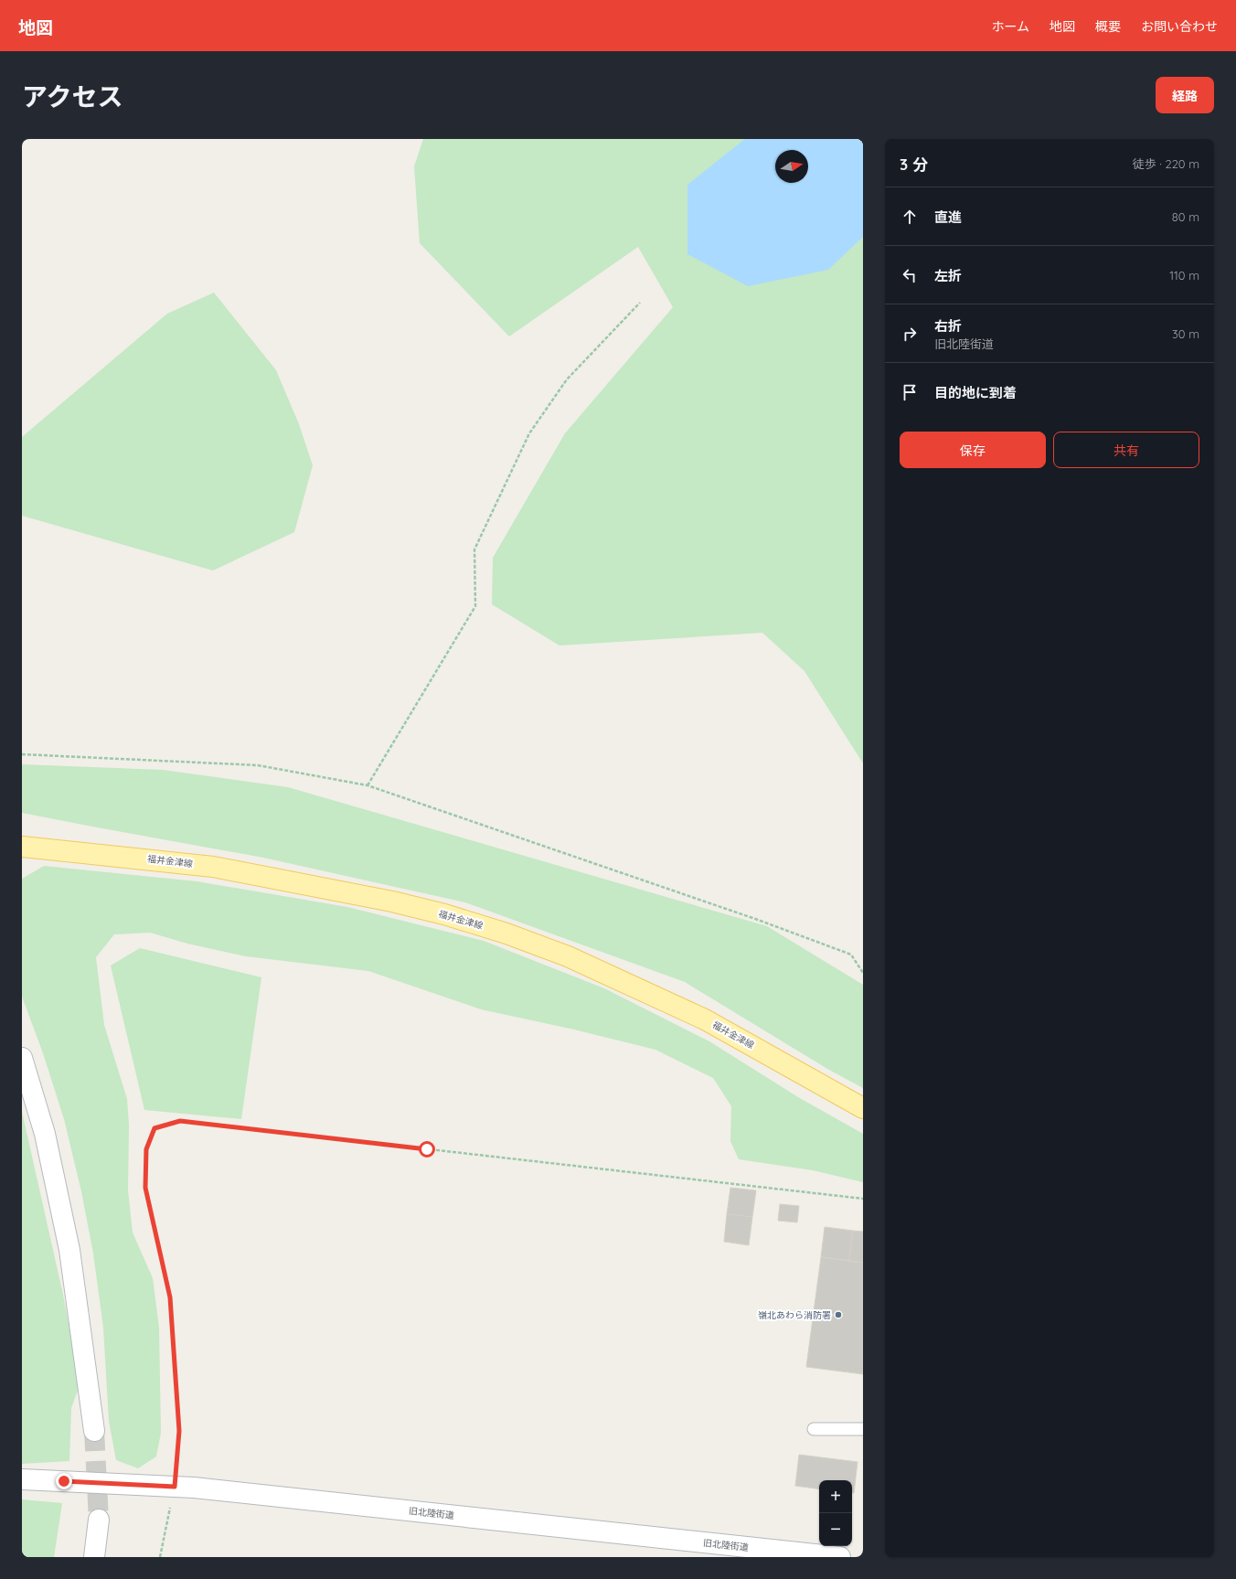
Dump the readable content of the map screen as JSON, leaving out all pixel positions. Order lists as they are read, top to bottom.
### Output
{
  "streets": {
    "main road": ["福井金津線"],
    "street": ["旧北陸街道"]
  },
  "places": ["嶺北あわら消防署"],
  "north": "right",
  "page": {
    "header": "地図",
    "nav": [
      "ホーム",
      "地図",
      "概要",
      "お問い合わせ"
    ],
    "title": "アクセス",
    "buttons": [
      "経路",
      ["保存", "共有"]
    ],
    "heading": ["3 分", "徒歩 · 220 m"],
    "list": [
      ["直進", "80 m"],
      ["左折", "110 m"],
      ["右折", "旧北陸街道", "30 m"],
      "目的地に到着"
    ],
    "map_buttons": ["+", "−"]
  }
}
